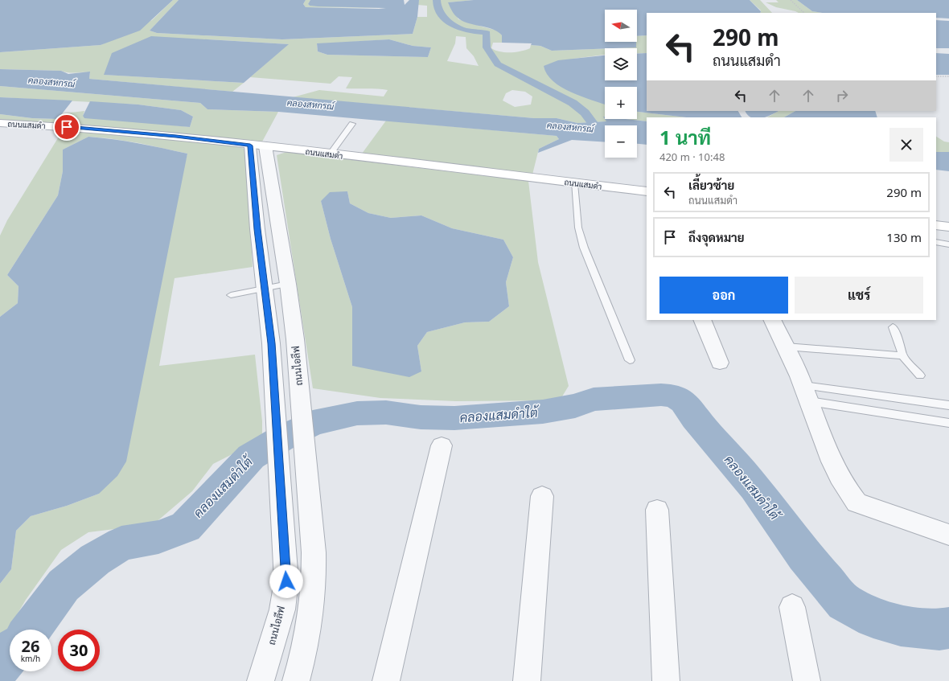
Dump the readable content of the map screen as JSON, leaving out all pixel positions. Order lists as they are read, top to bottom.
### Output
{
  "streets": {
    "street": ["ถนนแสมดำ", "ถนนไอลีฟ"]
  },
  "crossings": [
    ["ถนนแสมดำ", "ถนนไอลีฟ"]
  ],
  "water": ["คลองสหกรณ์", "คลองแสมดำใต้"],
  "north": "left",
  "page": {
    "map_buttons": ["+", "−"],
    "turn": ["290 m", "ถนนแสมดำ"],
    "heading": ["1 นาที", "420 m · 10:48"],
    "list": [
      {
        "name": "เลี้ยวซ้าย",
        "note": "ถนนแสมดำ",
        "value": "290 m"
      },
      {
        "name": "ถึงจุดหมาย",
        "value": "130 m"
      }
    ],
    "buttons": ["ออก", "แชร์"],
    "speed": "26 km/h",
    "limit": "30"
  }
}
